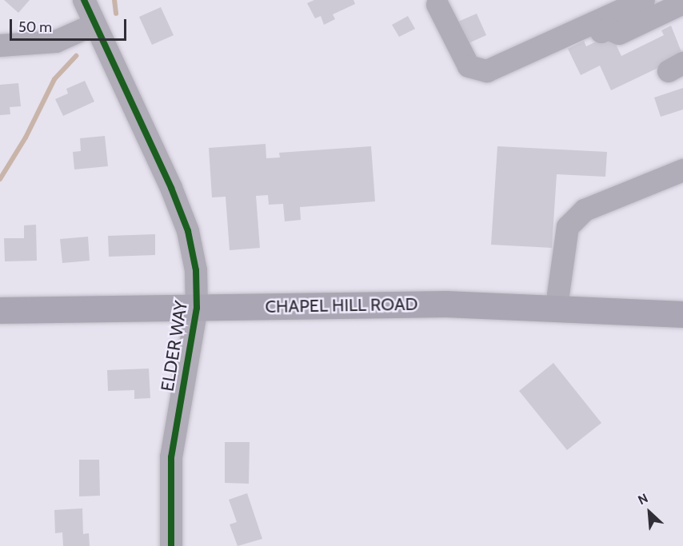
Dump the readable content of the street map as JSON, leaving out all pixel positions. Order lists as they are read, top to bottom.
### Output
{
  "streets": {
    "main road": ["CHAPEL HILL ROAD"],
    "street": ["ELDER WAY"]
  },
  "crossings": [
    ["CHAPEL HILL ROAD", "ELDER WAY"]
  ],
  "scale_bar": "50 m",
  "north": "top left"
}
